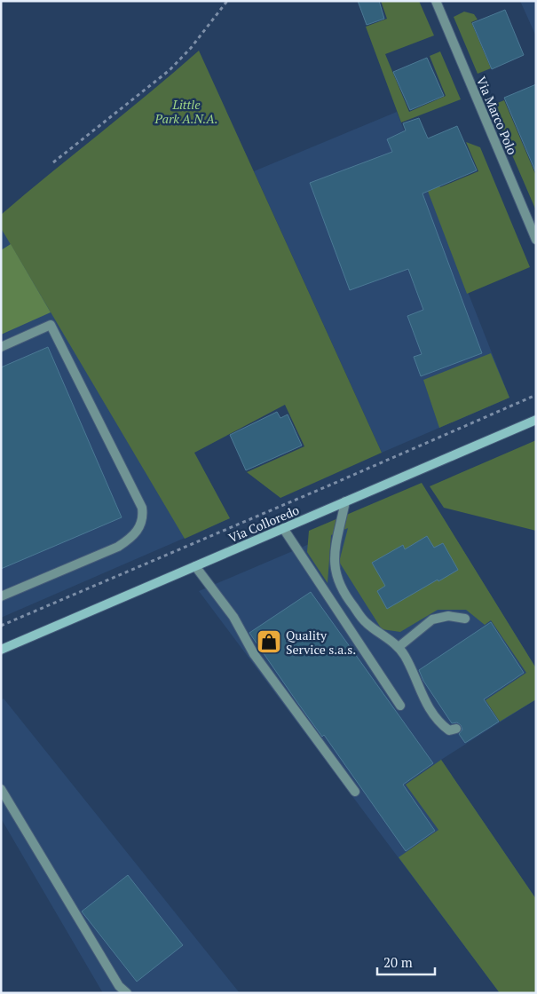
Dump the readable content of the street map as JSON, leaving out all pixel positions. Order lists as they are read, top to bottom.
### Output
{
  "streets": {
    "main road": ["Via Colloredo"],
    "street": ["Via Marco Polo"]
  },
  "parks": ["Little Park A.N.A."],
  "places": {
    "shop": ["Quality Service s.a.s."]
  },
  "scale_bar": "20 m"
}
